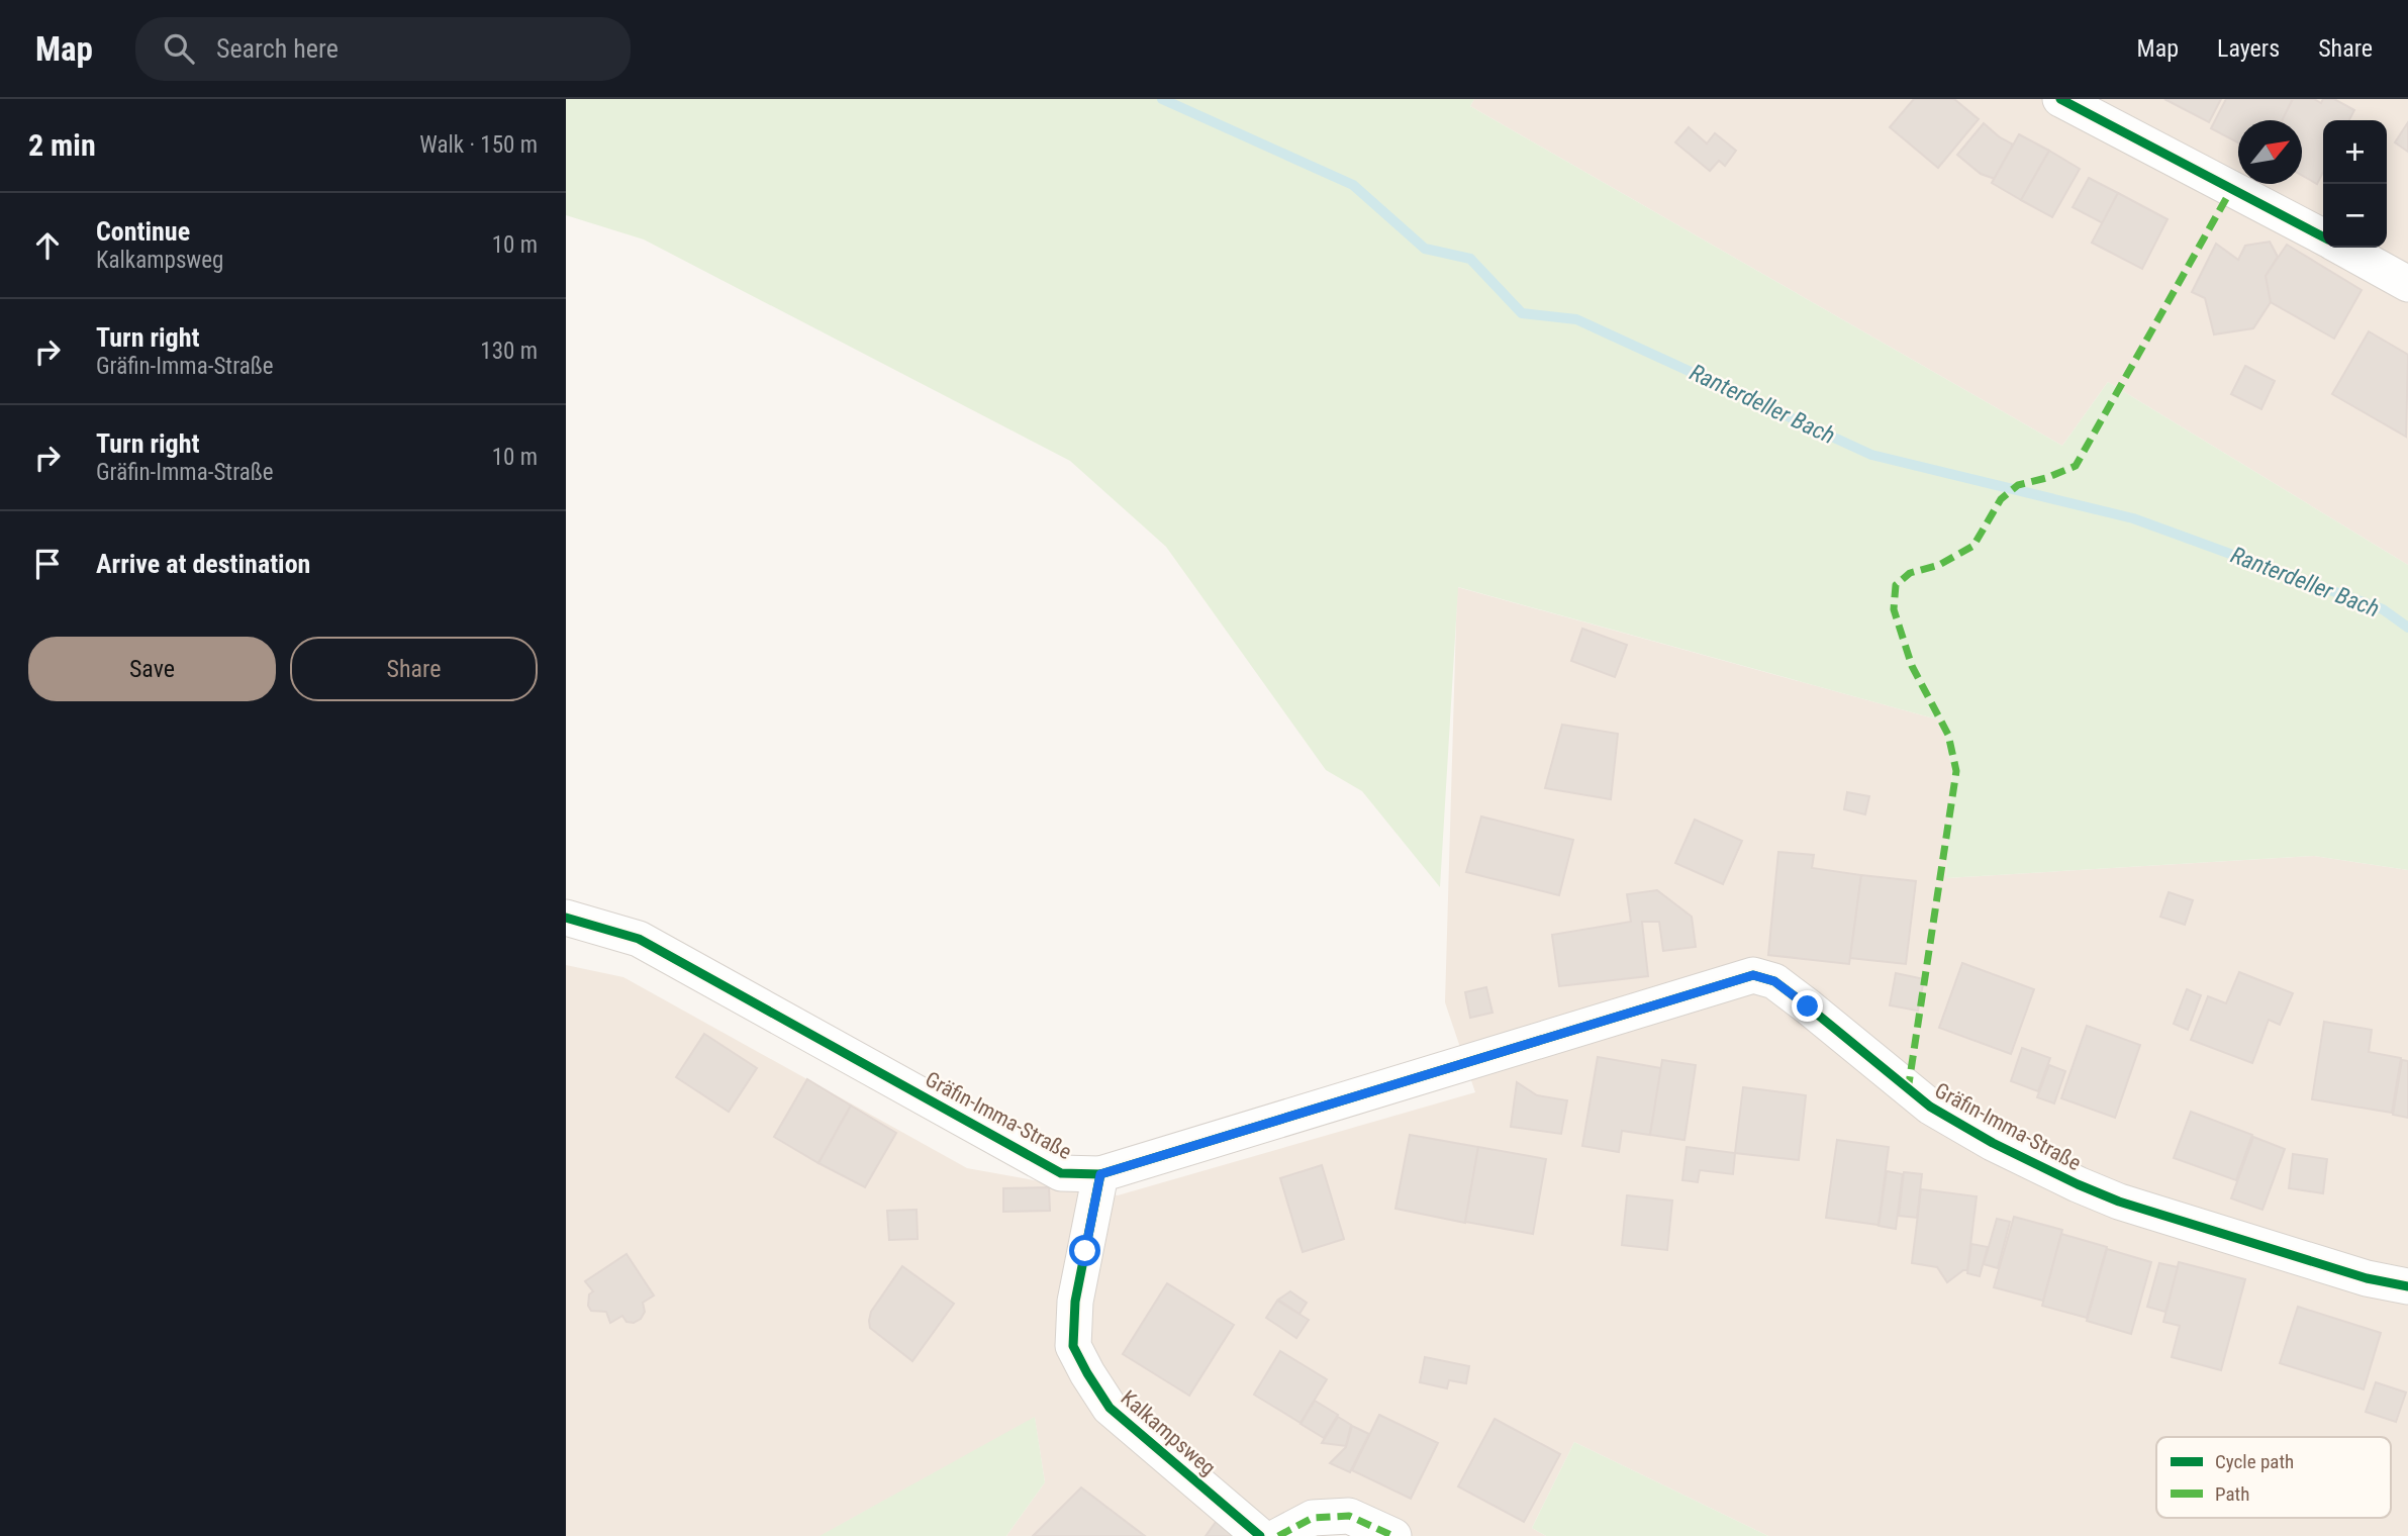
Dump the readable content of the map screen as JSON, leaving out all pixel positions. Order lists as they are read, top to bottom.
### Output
{
  "streets": {
    "street": ["Gräfin-Imma-Straße", "Kalkampsweg"]
  },
  "crossings": [
    ["Gräfin-Imma-Straße", "Kalkampsweg"]
  ],
  "water": ["Ranterdeller Bach"],
  "legend": ["Cycle path", "Path"],
  "north": "top right",
  "page": {
    "header": "Map",
    "search": "Search here",
    "nav": ["Map", "Layers", "Share"],
    "heading": ["2 min", "Walk · 150 m"],
    "map_buttons": ["+", "−"],
    "list": [
      ["Continue", "Kalkampsweg", "10 m"],
      ["Turn right", "Gräfin-Imma-Straße", "130 m"],
      ["Turn right", "Gräfin-Imma-Straße", "10 m"],
      "Arrive at destination"
    ],
    "buttons": ["Save", "Share"]
  }
}
